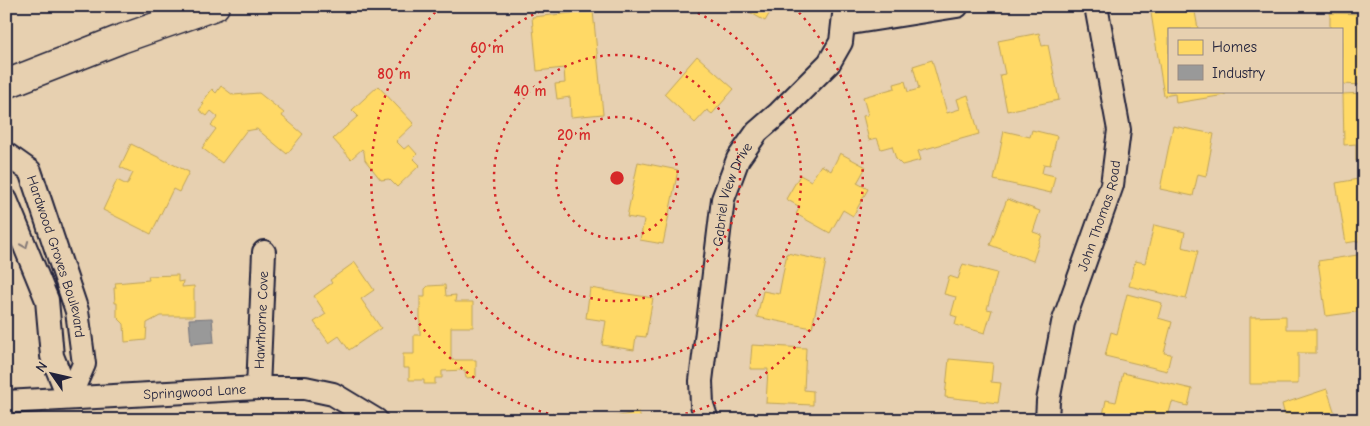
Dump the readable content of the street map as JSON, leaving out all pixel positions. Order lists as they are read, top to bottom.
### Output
{
  "streets": {
    "street": [
      "Gabriel View Drive",
      "John Thomas Road",
      "Hardwood Groves Boulevard",
      "Hawthorne Cove",
      "Springwood Lane"
    ]
  },
  "crossings": [
    ["Hardwood Groves Boulevard", "Springwood Lane"],
    ["Hawthorne Cove", "Springwood Lane"]
  ],
  "legend": ["Homes", "Industry"],
  "north": "top left",
  "rings": [
    "60 m",
    "80 m",
    "40 m",
    "20 m"
  ]
}
